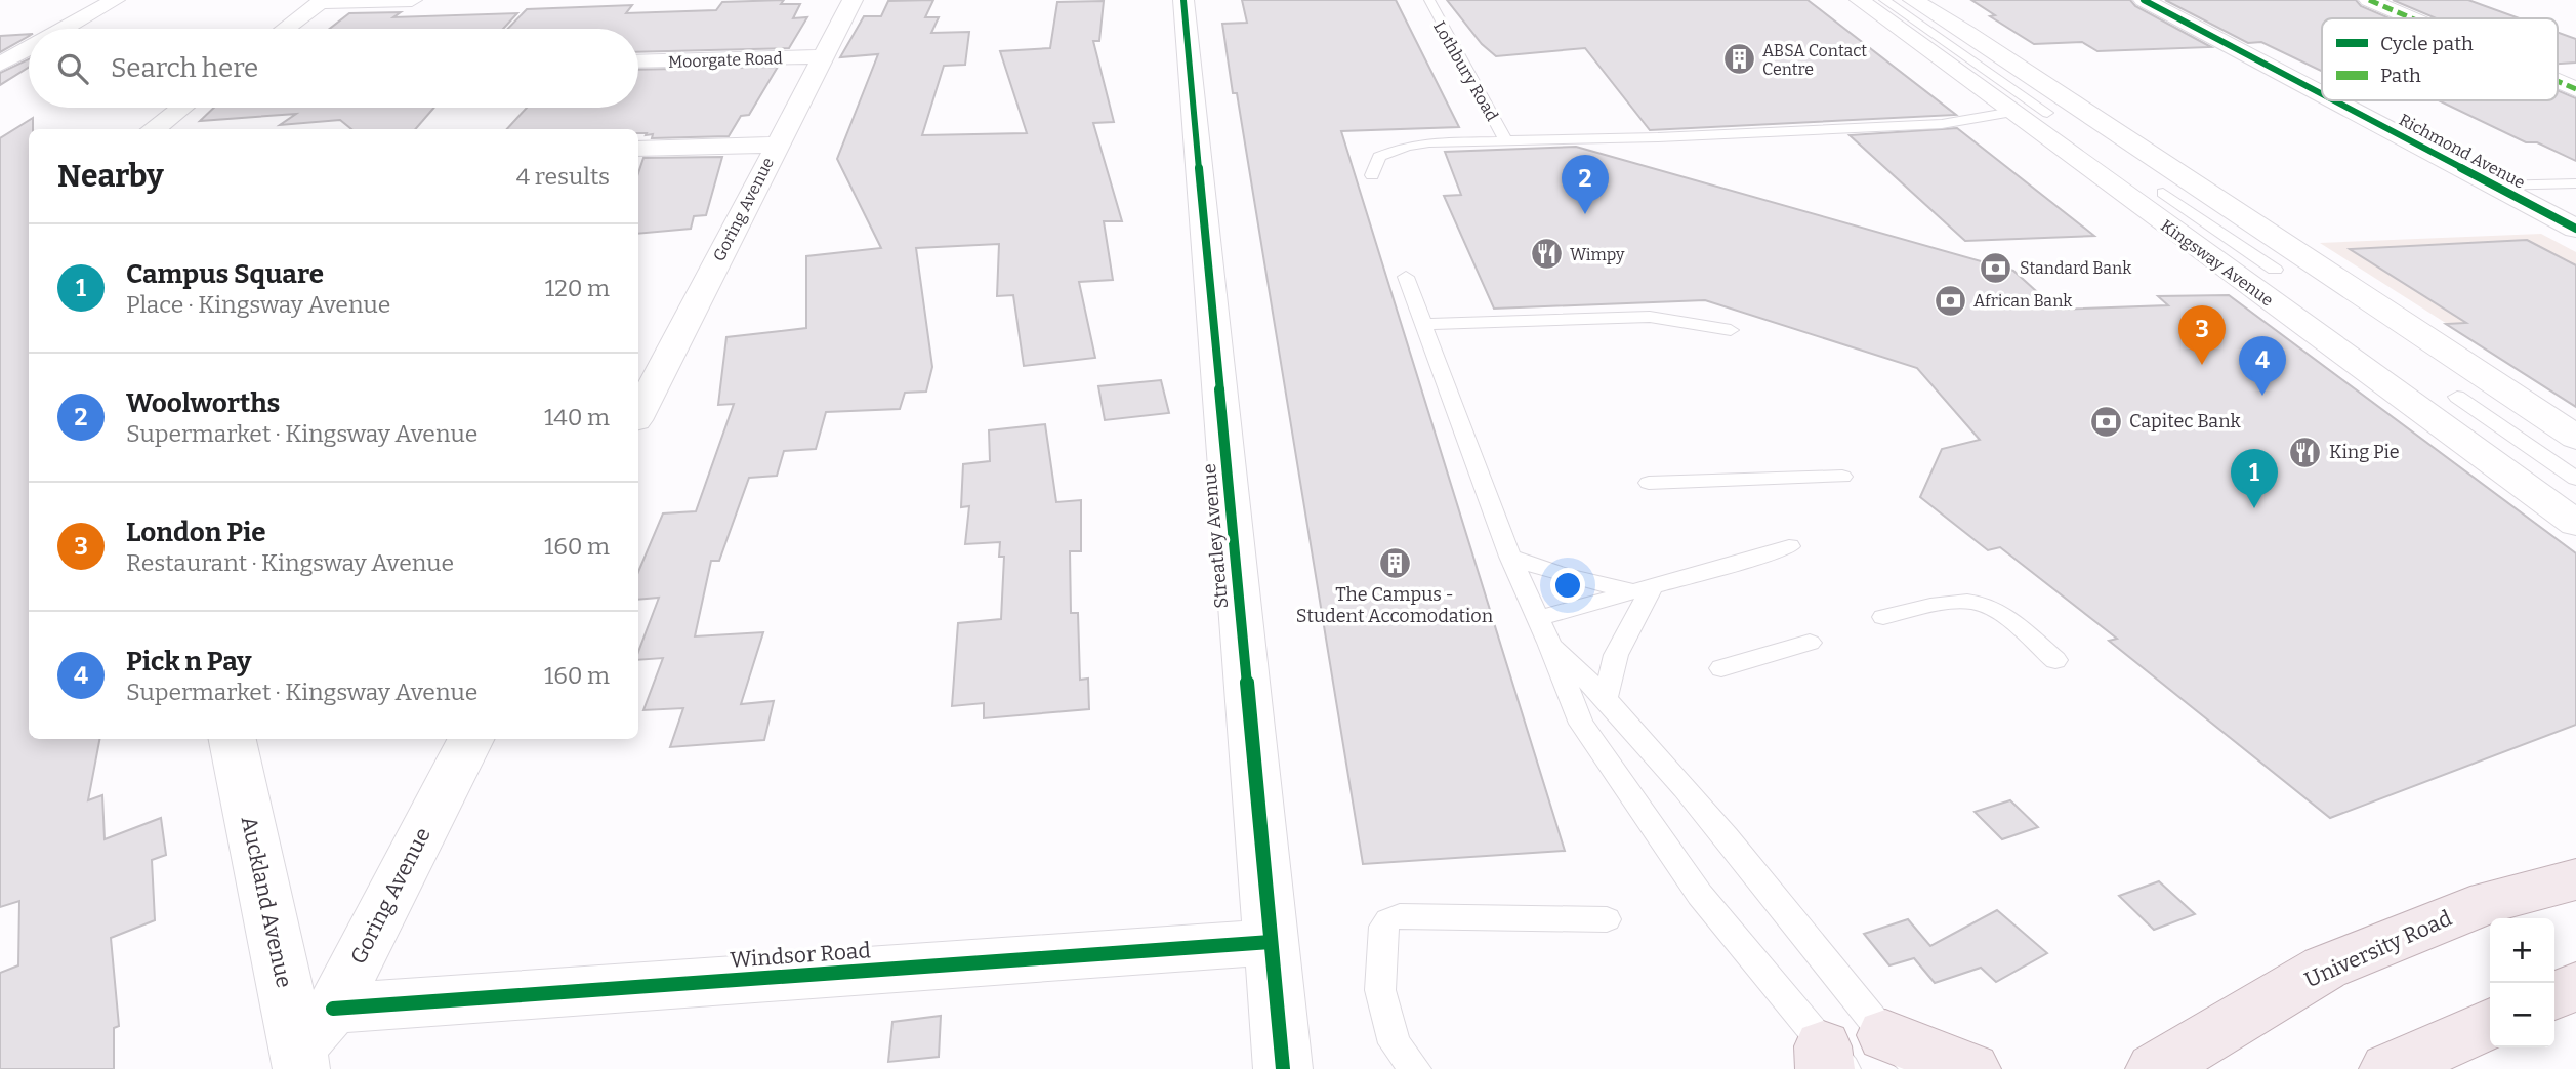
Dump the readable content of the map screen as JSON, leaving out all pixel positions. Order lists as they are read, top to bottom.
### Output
{
  "streets": {
    "main road": ["University Road"],
    "street": [
      "Moorgate Road",
      "Richmond Avenue",
      "Goring Avenue",
      "Kingsway Avenue",
      "Streatley Avenue",
      "Auckland Avenue",
      "Windsor Road"
    ],
    "lane": ["Lothbury Road"]
  },
  "crossings": [
    ["Moorgate Road", "Goring Avenue"],
    ["Goring Avenue", "Auckland Avenue"],
    ["Goring Avenue", "Windsor Road"],
    ["Streatley Avenue", "Windsor Road"]
  ],
  "places": {
    "building": ["ABSA Contact Centre", "The Campus - Student Accomodation"],
    "restaurant": ["Wimpy", "King Pie"],
    "bank": ["Standard Bank", "African Bank", "Capitec Bank"]
  },
  "legend": ["Cycle path", "Path"],
  "page": {
    "search": "Search here",
    "heading": ["Nearby", "4 results"],
    "pins": [
      "2",
      "3",
      "4",
      "1"
    ],
    "list": [
      {
        "mark": "1",
        "name": "Campus Square",
        "note": "Place · Kingsway Avenue",
        "value": "120 m"
      },
      {
        "mark": "2",
        "name": "Woolworths",
        "note": "Supermarket · Kingsway Avenue",
        "value": "140 m"
      },
      {
        "mark": "3",
        "name": "London Pie",
        "note": "Restaurant · Kingsway Avenue",
        "value": "160 m"
      },
      {
        "mark": "4",
        "name": "Pick n Pay",
        "note": "Supermarket · Kingsway Avenue",
        "value": "160 m"
      }
    ],
    "map_buttons": ["+", "−"]
  }
}
